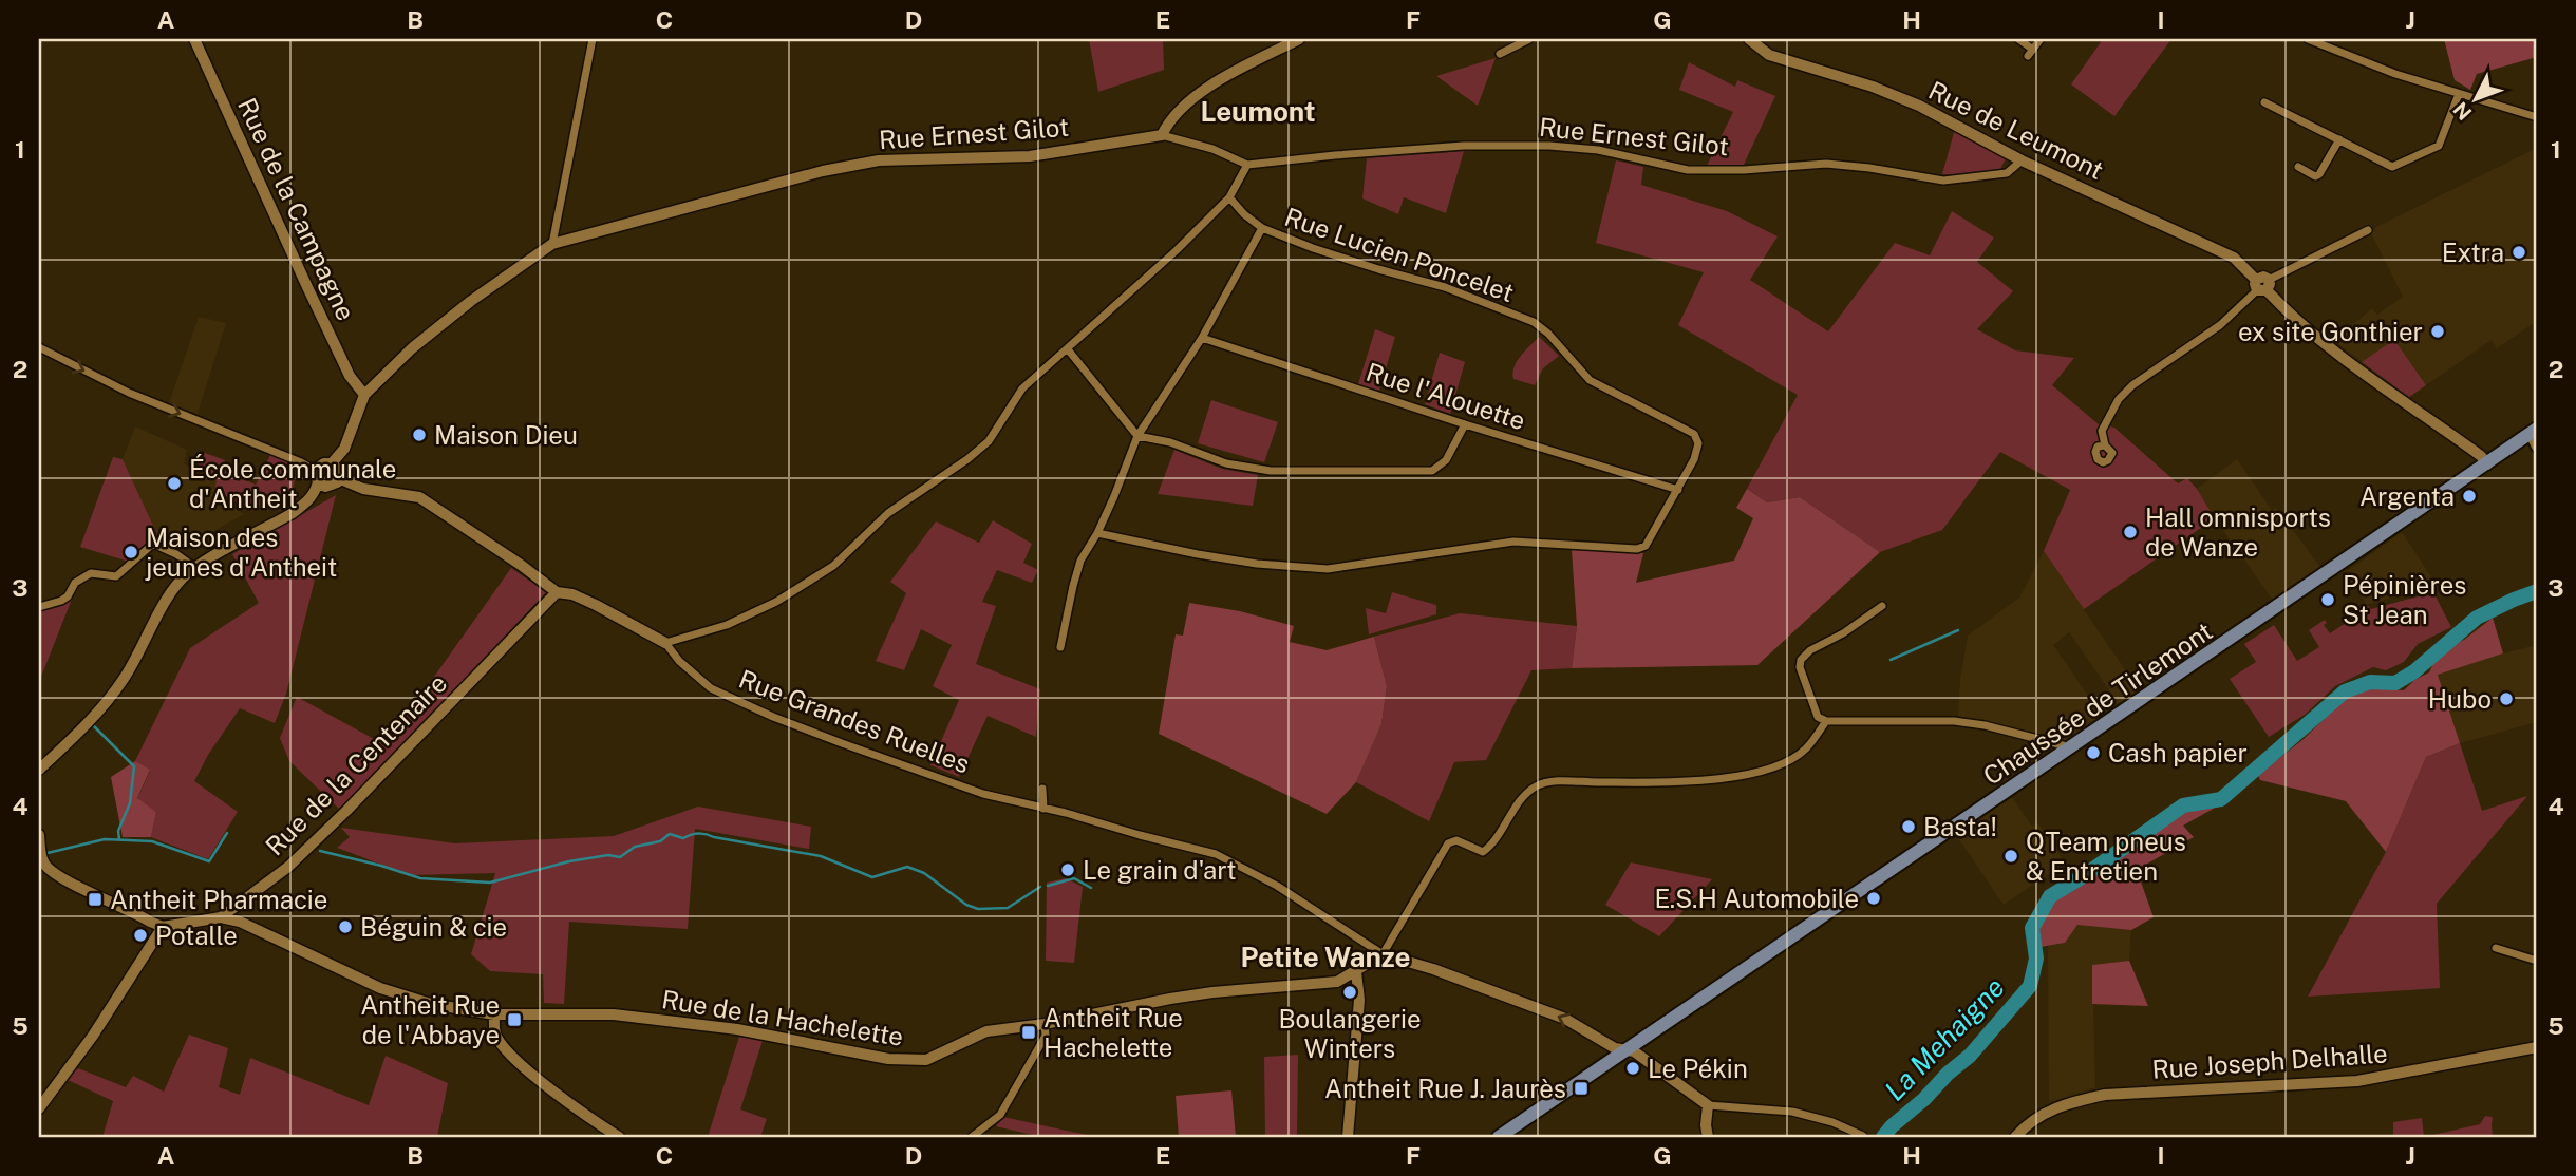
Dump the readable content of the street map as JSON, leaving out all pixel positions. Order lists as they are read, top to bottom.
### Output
{
  "streets": {
    "main road": ["Chaussée de Tirlemont"],
    "street": [
      "Rue de Leumont",
      "Rue Ernest Gilot",
      "Rue de la Campagne",
      "Rue Lucien Poncelet",
      "Rue l'Alouette",
      "Rue Grandes Ruelles",
      "Rue de la Centenaire",
      "Rue de la Hachelette",
      "Rue Joseph Delhalle"
    ]
  },
  "crossings": [
    ["Rue de Leumont", "Rue Ernest Gilot"],
    ["Rue de Leumont", "Chaussée de Tirlemont"],
    ["Rue Ernest Gilot", "Rue de la Campagne"],
    ["Rue Ernest Gilot", "Rue Grandes Ruelles"],
    ["Rue Lucien Poncelet", "Rue l'Alouette"],
    ["Rue Grandes Ruelles", "Rue de la Centenaire"],
    ["Rue Grandes Ruelles", "Rue de la Hachelette"],
    ["Rue de la Centenaire", "Rue de la Hachelette"]
  ],
  "districts": ["Leumont", "Petite Wanze"],
  "water": ["La Mehaigne"],
  "places": {
    "other": [
      "Extra",
      "ex site Gonthier",
      "Maison Dieu",
      "École communale d'Antheit",
      "Argenta",
      "Hall omnisports de Wanze",
      "Maison des jeunes d'Antheit",
      "Pépinières St Jean",
      "Hubo",
      "Cash papier",
      "Basta!",
      "QTeam pneus & Entretien",
      "Le grain d'art",
      "E.S.H Automobile",
      "Béguin & cie",
      "Potalle",
      "Boulangerie Winters",
      "Le Pékin"
    ],
    "transit": [
      "Antheit Pharmacie",
      "Antheit Rue de l'Abbaye",
      "Antheit Rue Hachelette",
      "Antheit Rue J. Jaurès"
    ]
  },
  "north": "bottom left",
  "grid": {
    "columns": [
      "A",
      "B",
      "C",
      "D",
      "E",
      "F",
      "G",
      "H",
      "I",
      "J"
    ],
    "rows": [
      "1",
      "2",
      "3",
      "4",
      "5"
    ]
  }
}
